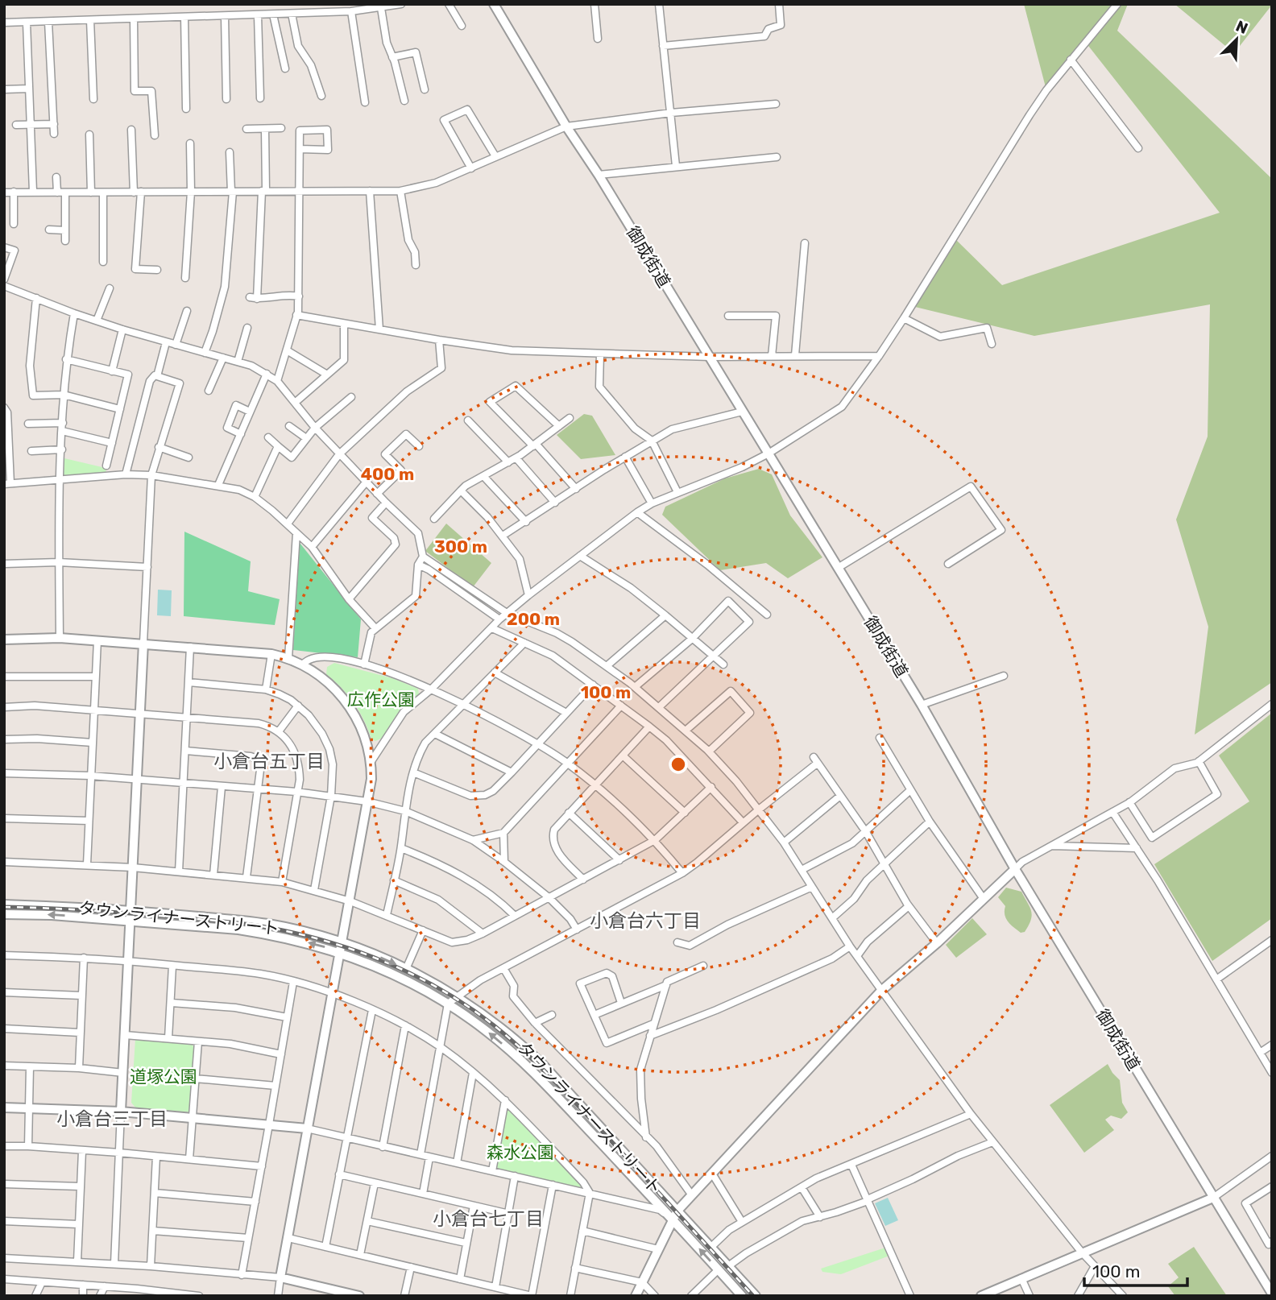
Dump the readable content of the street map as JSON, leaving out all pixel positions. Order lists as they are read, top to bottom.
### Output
{
  "streets": {
    "street": ["御成街道", "タウンライナーストリート"]
  },
  "districts": [
    "小倉台五丁目",
    "小倉台六丁目",
    "小倉台三丁目",
    "小倉台七丁目"
  ],
  "parks": ["広作公園", "道塚公園", "森水公園"],
  "scale_bar": "100 m",
  "north": "top right",
  "rings": [
    "400 m",
    "300 m",
    "200 m",
    "100 m"
  ]
}
